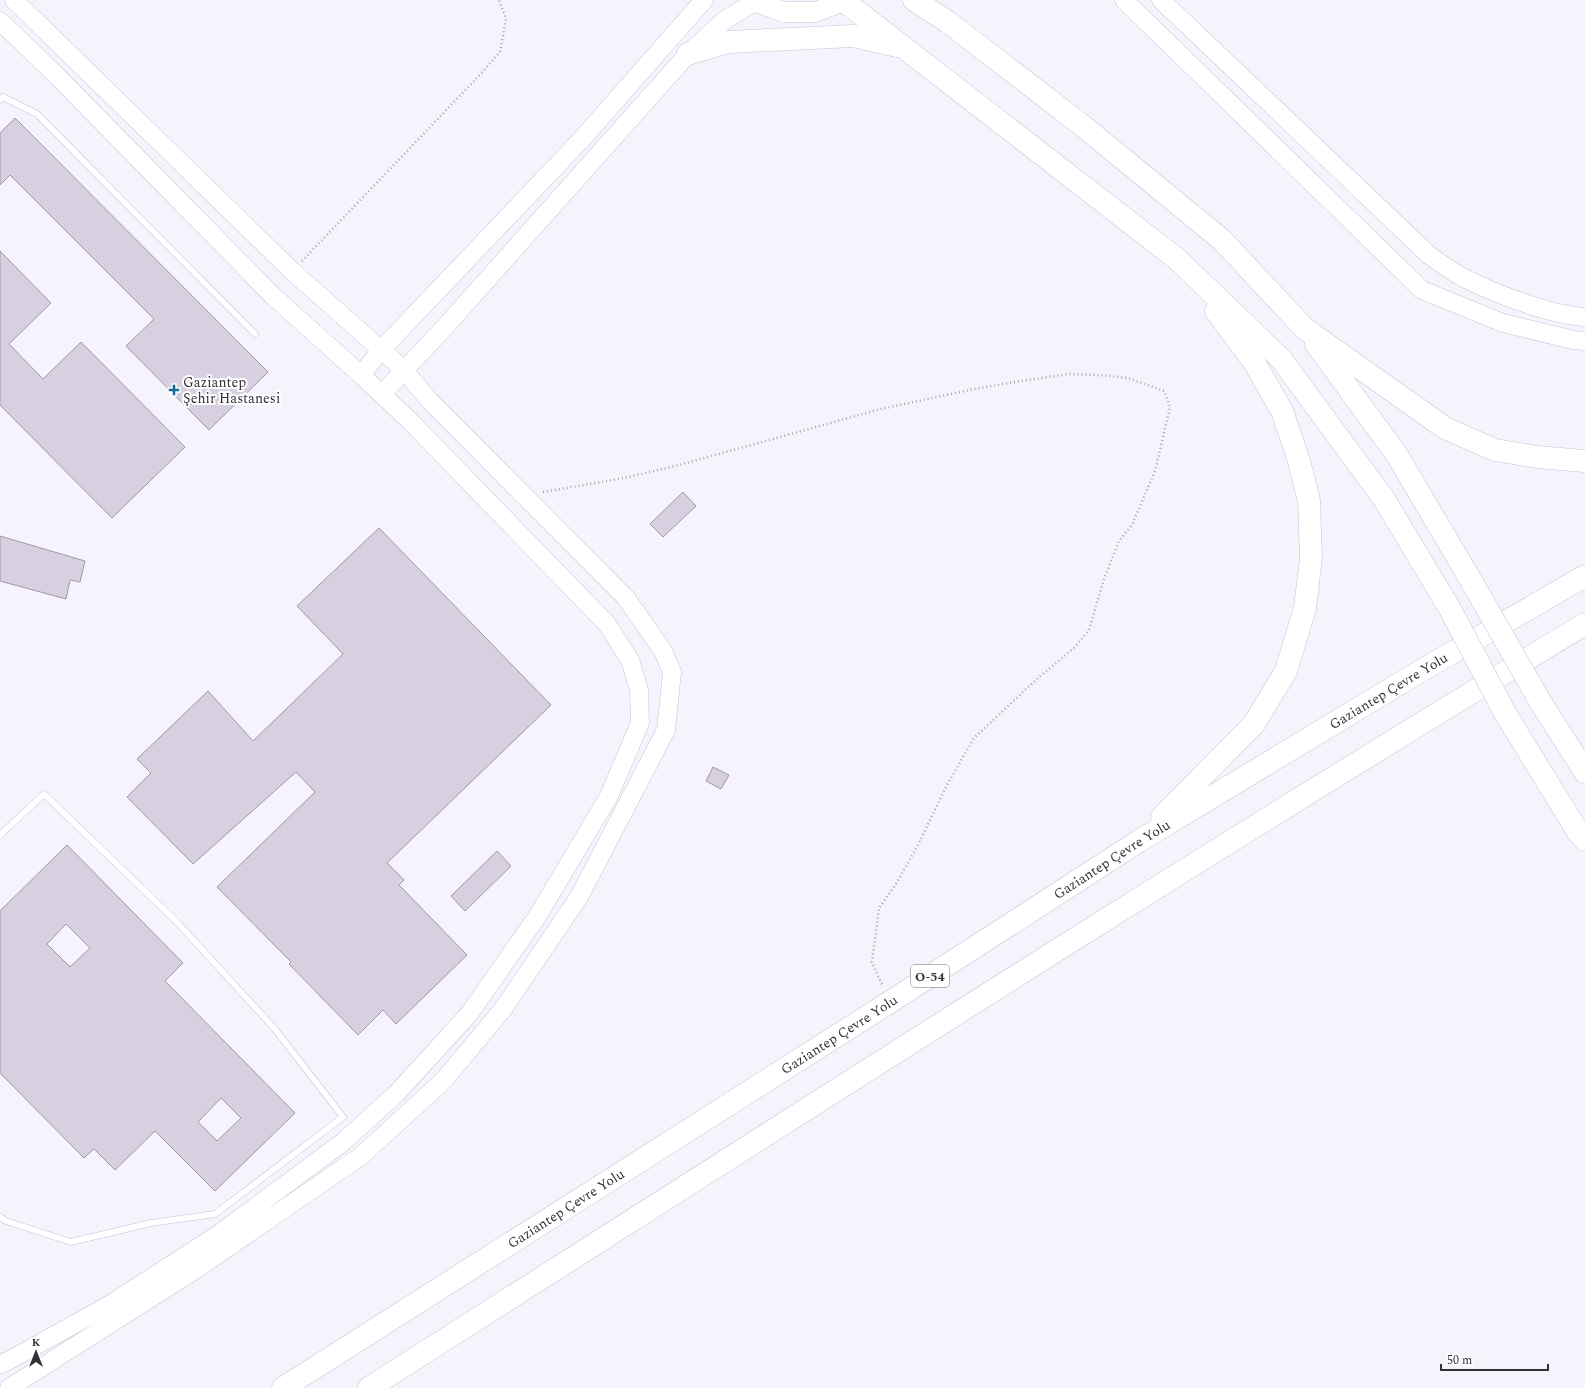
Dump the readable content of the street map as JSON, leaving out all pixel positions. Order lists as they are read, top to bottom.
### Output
{
  "streets": {
    "highway": ["Gaziantep Çevre Yolu", "O-54"]
  },
  "places": {
    "health": ["Gaziantep Şehir Hastanesi"]
  },
  "scale_bar": "50 m",
  "north": "top"
}
